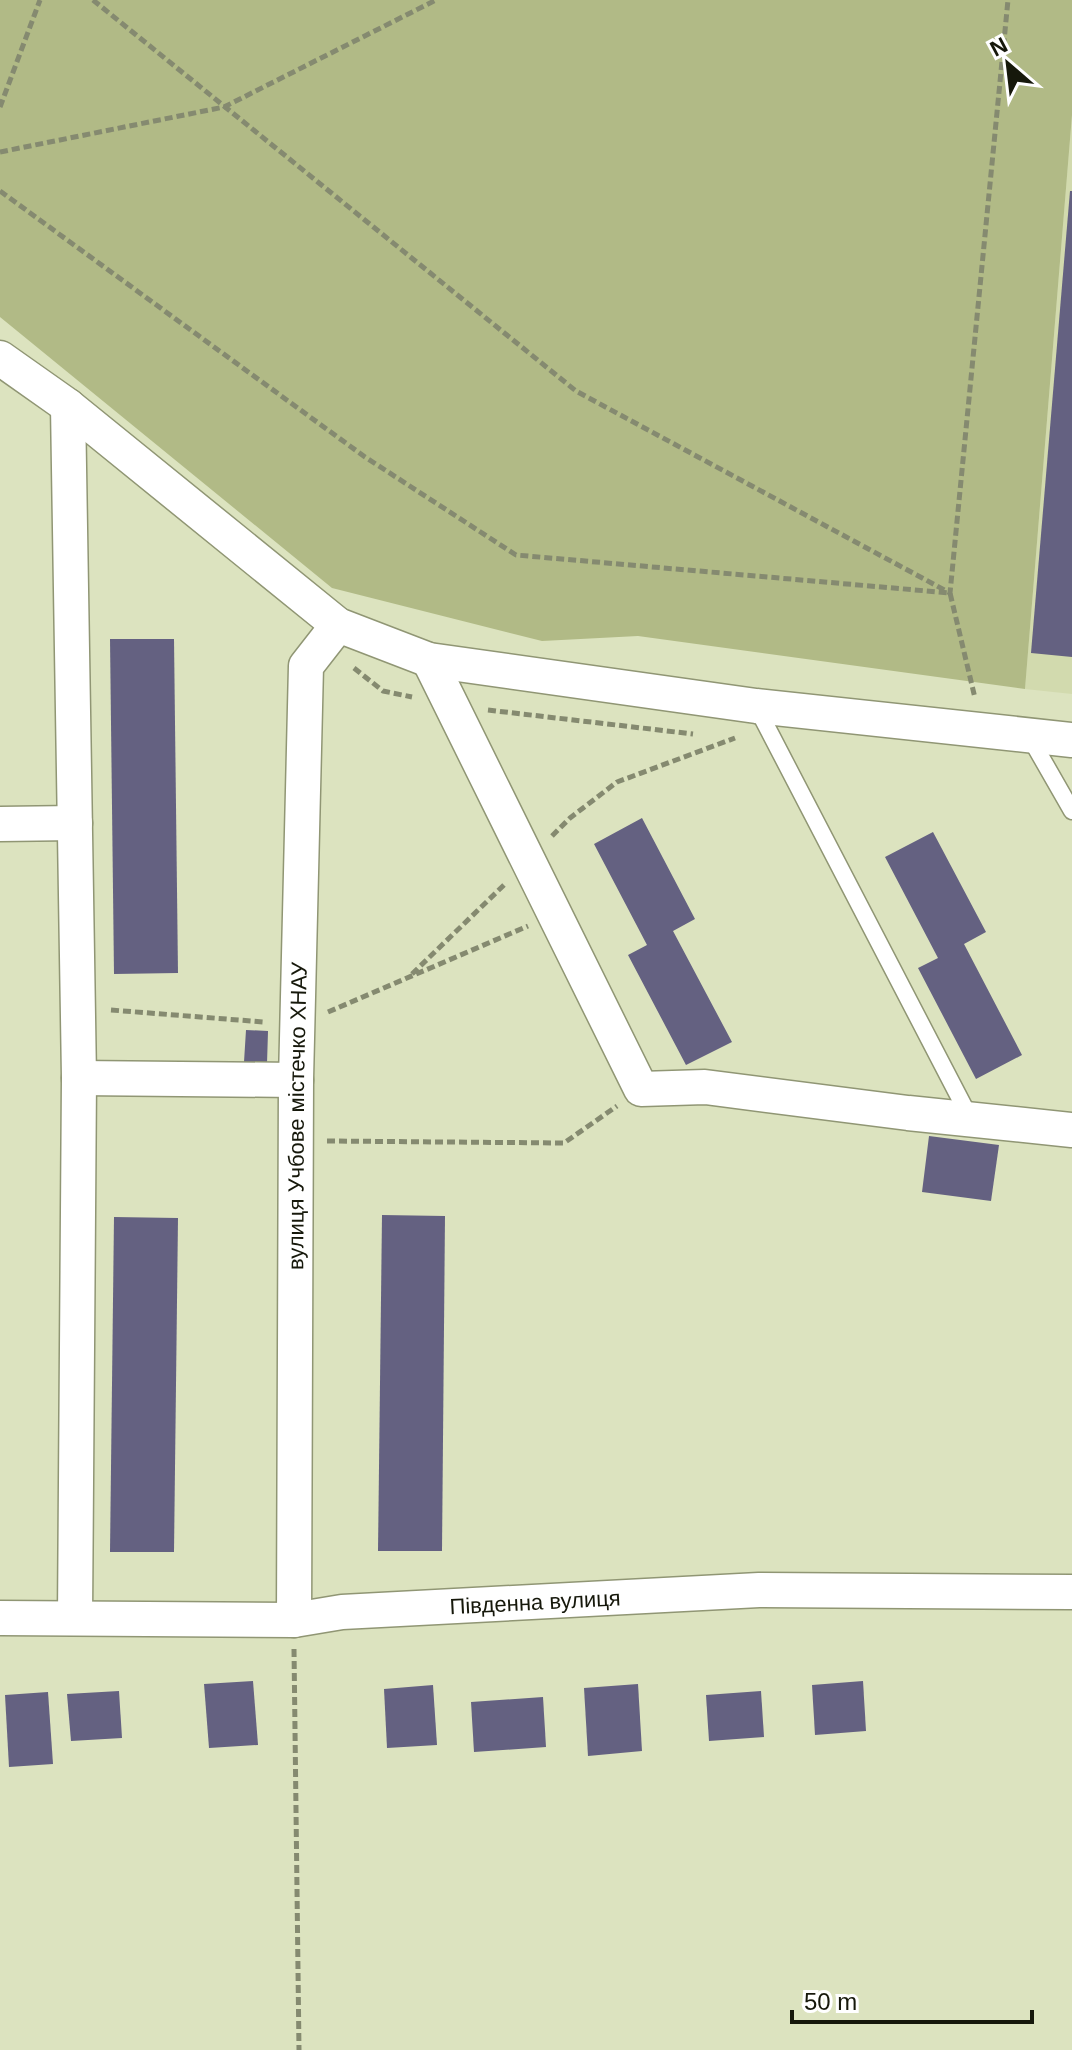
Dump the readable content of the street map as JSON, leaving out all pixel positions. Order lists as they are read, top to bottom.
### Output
{
  "streets": {
    "street": ["вулиця Учбове містечко ХНАУ", "Південна вулиця"]
  },
  "crossings": [
    ["вулиця Учбове містечко ХНАУ", "Південна вулиця"]
  ],
  "scale_bar": "50 m",
  "north": "top left"
}
